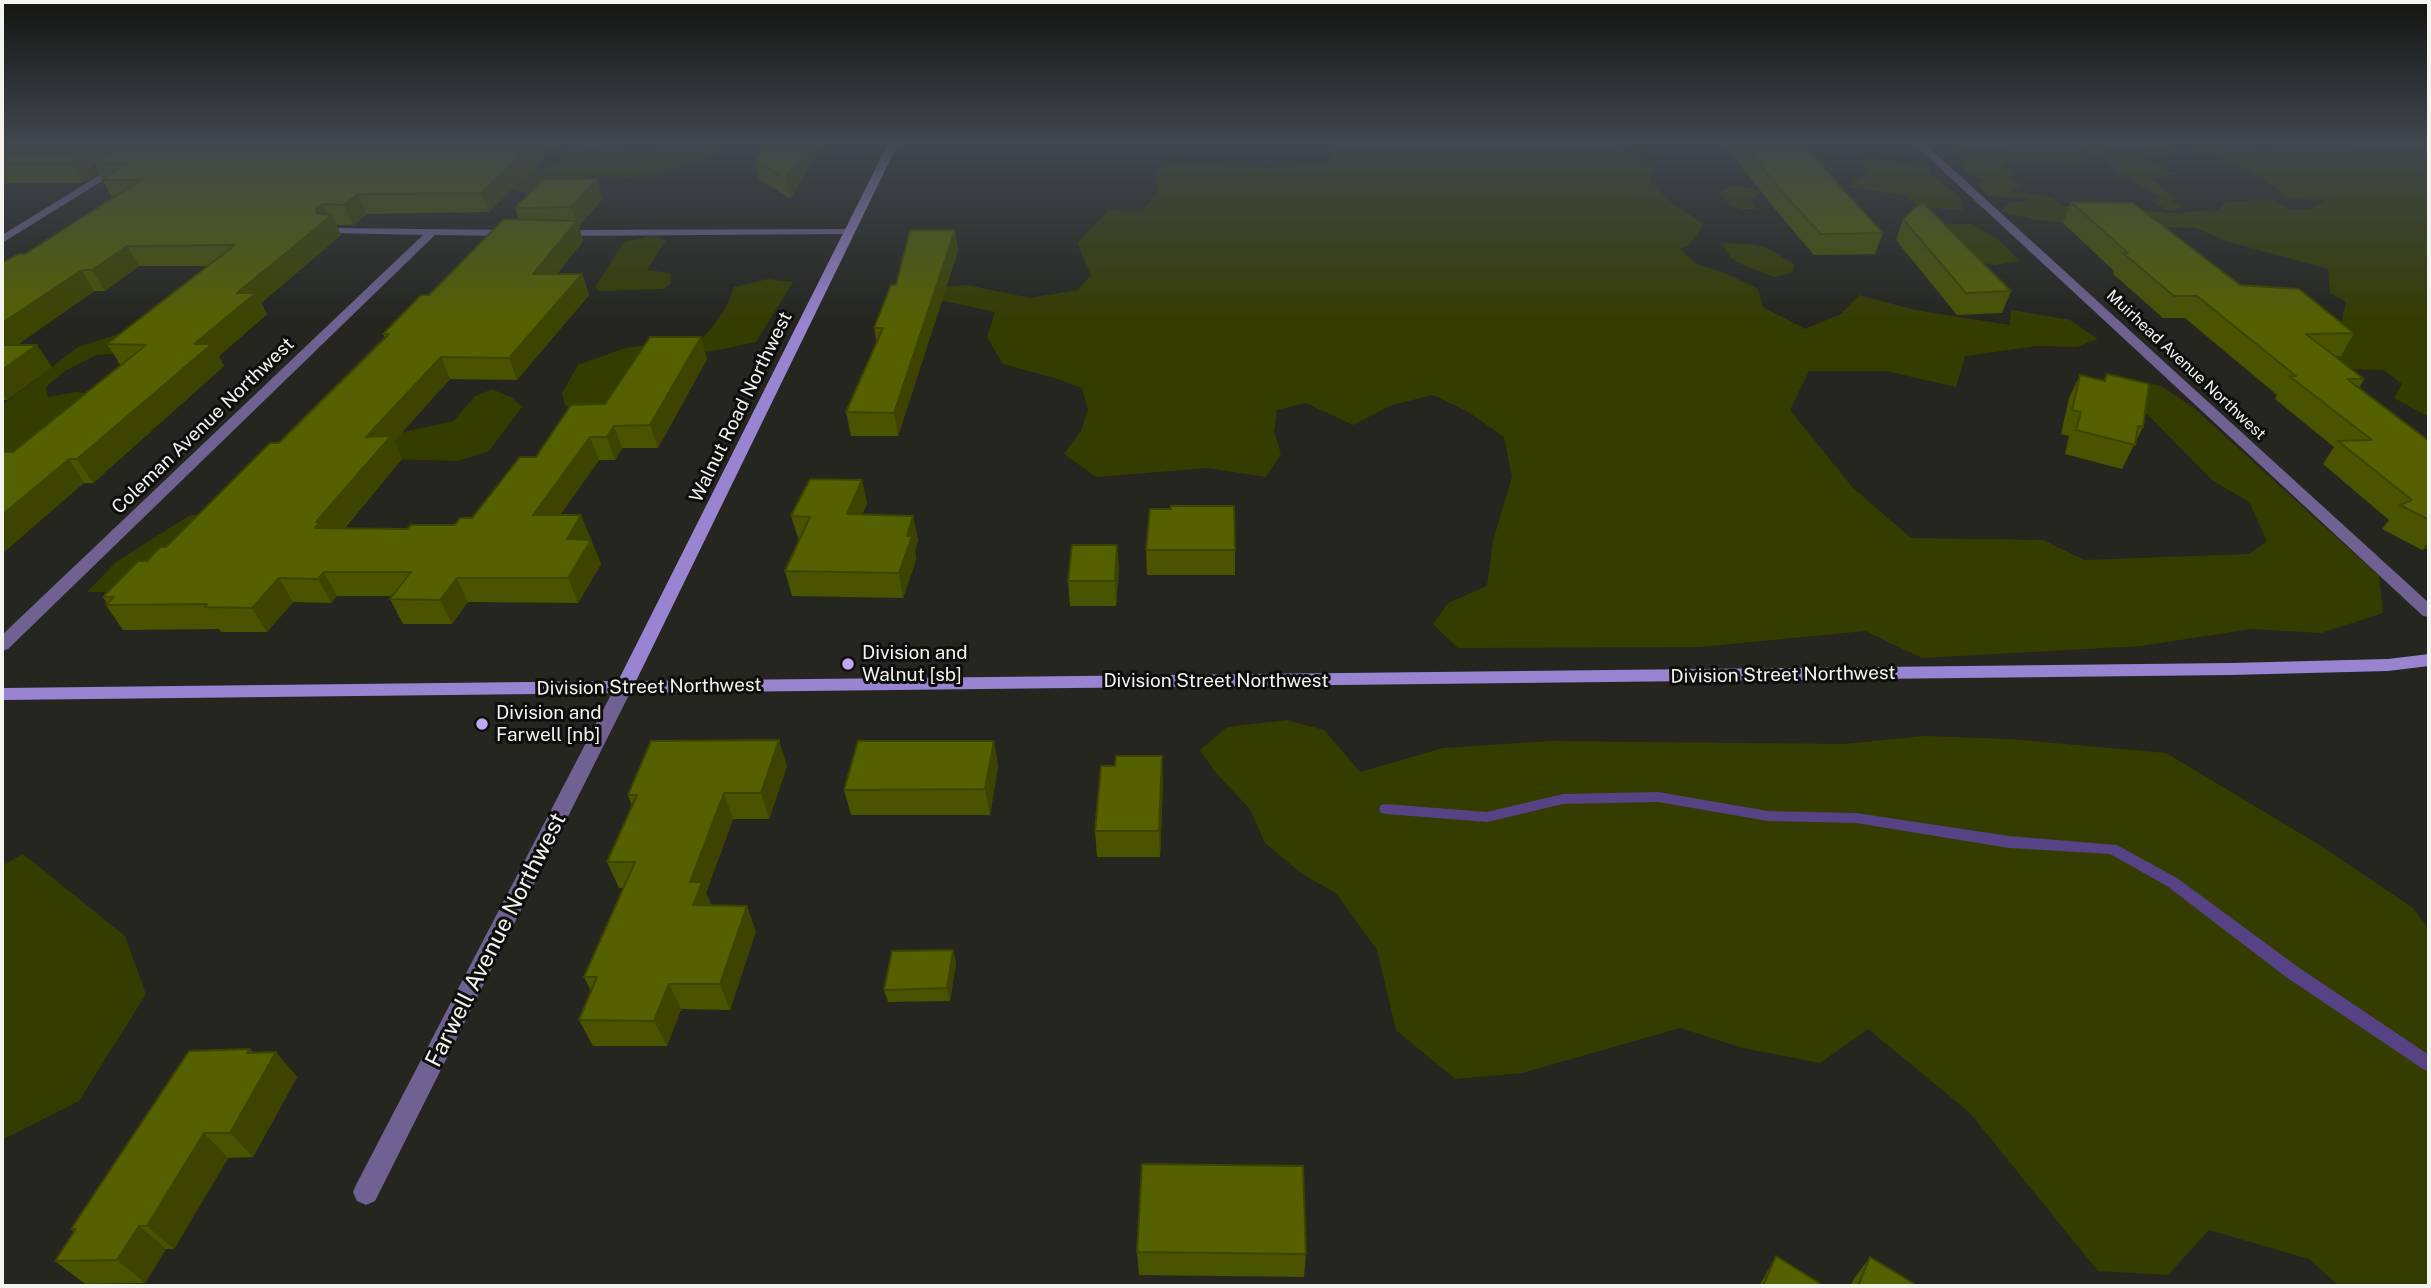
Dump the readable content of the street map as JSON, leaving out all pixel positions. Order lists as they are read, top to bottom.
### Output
{
  "streets": {
    "street": [
      "Muirhead Avenue Northwest",
      "Walnut Road Northwest",
      "Coleman Avenue Northwest",
      "Division Street Northwest",
      "Farwell Avenue Northwest"
    ]
  },
  "crossings": [
    ["Walnut Road Northwest", "Division Street Northwest"],
    ["Walnut Road Northwest", "Farwell Avenue Northwest"],
    ["Division Street Northwest", "Farwell Avenue Northwest"]
  ],
  "places": ["Division and Walnut [sb]", "Division and Farwell [nb]"]
}
